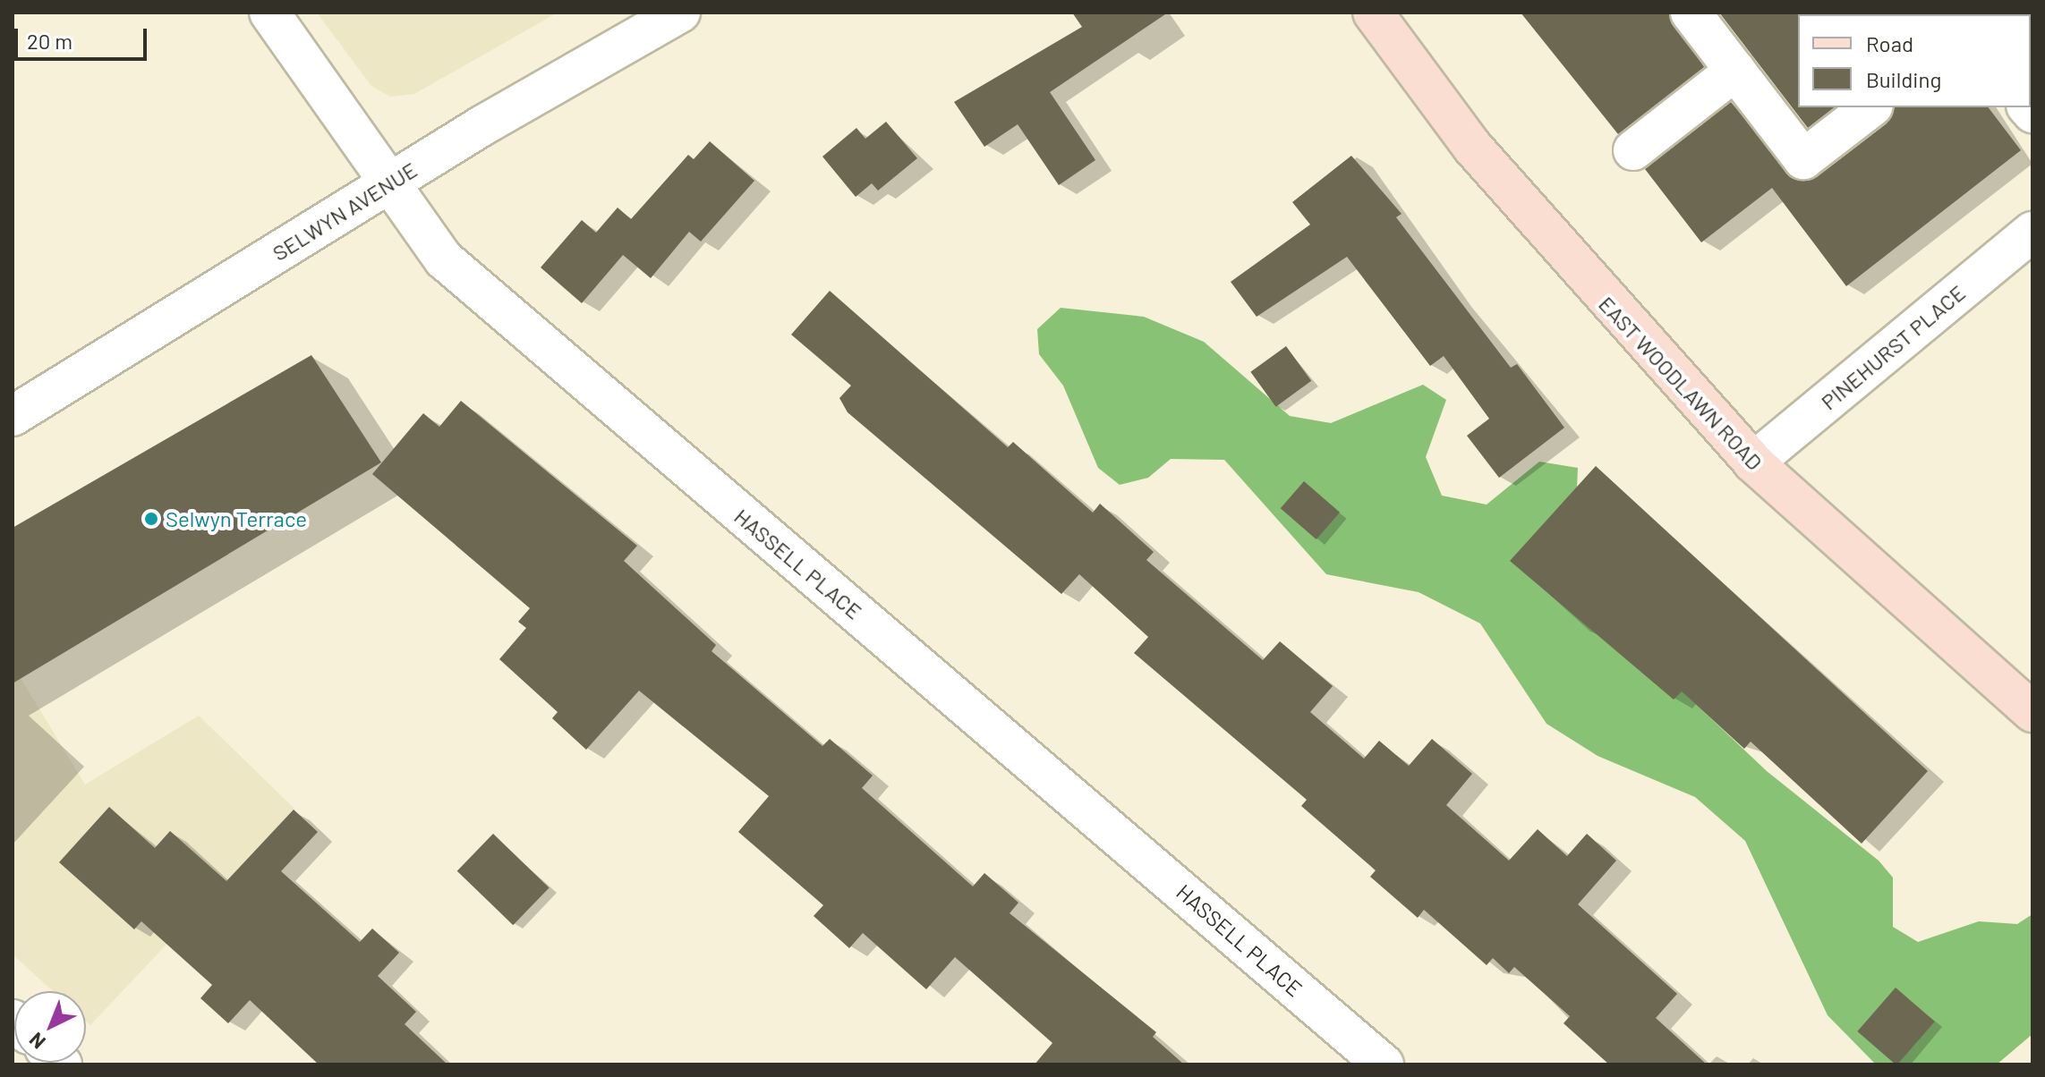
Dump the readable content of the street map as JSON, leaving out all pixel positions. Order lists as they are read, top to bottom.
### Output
{
  "streets": {
    "main road": ["EAST WOODLAWN ROAD"],
    "street": ["SELWYN AVENUE", "PINEHURST PLACE", "HASSELL PLACE"]
  },
  "crossings": [
    ["SELWYN AVENUE", "HASSELL PLACE"],
    ["PINEHURST PLACE", "EAST WOODLAWN ROAD"]
  ],
  "places": ["Selwyn Terrace"],
  "legend": ["Road", "Building"],
  "scale_bar": "20 m",
  "north": "bottom left"
}
